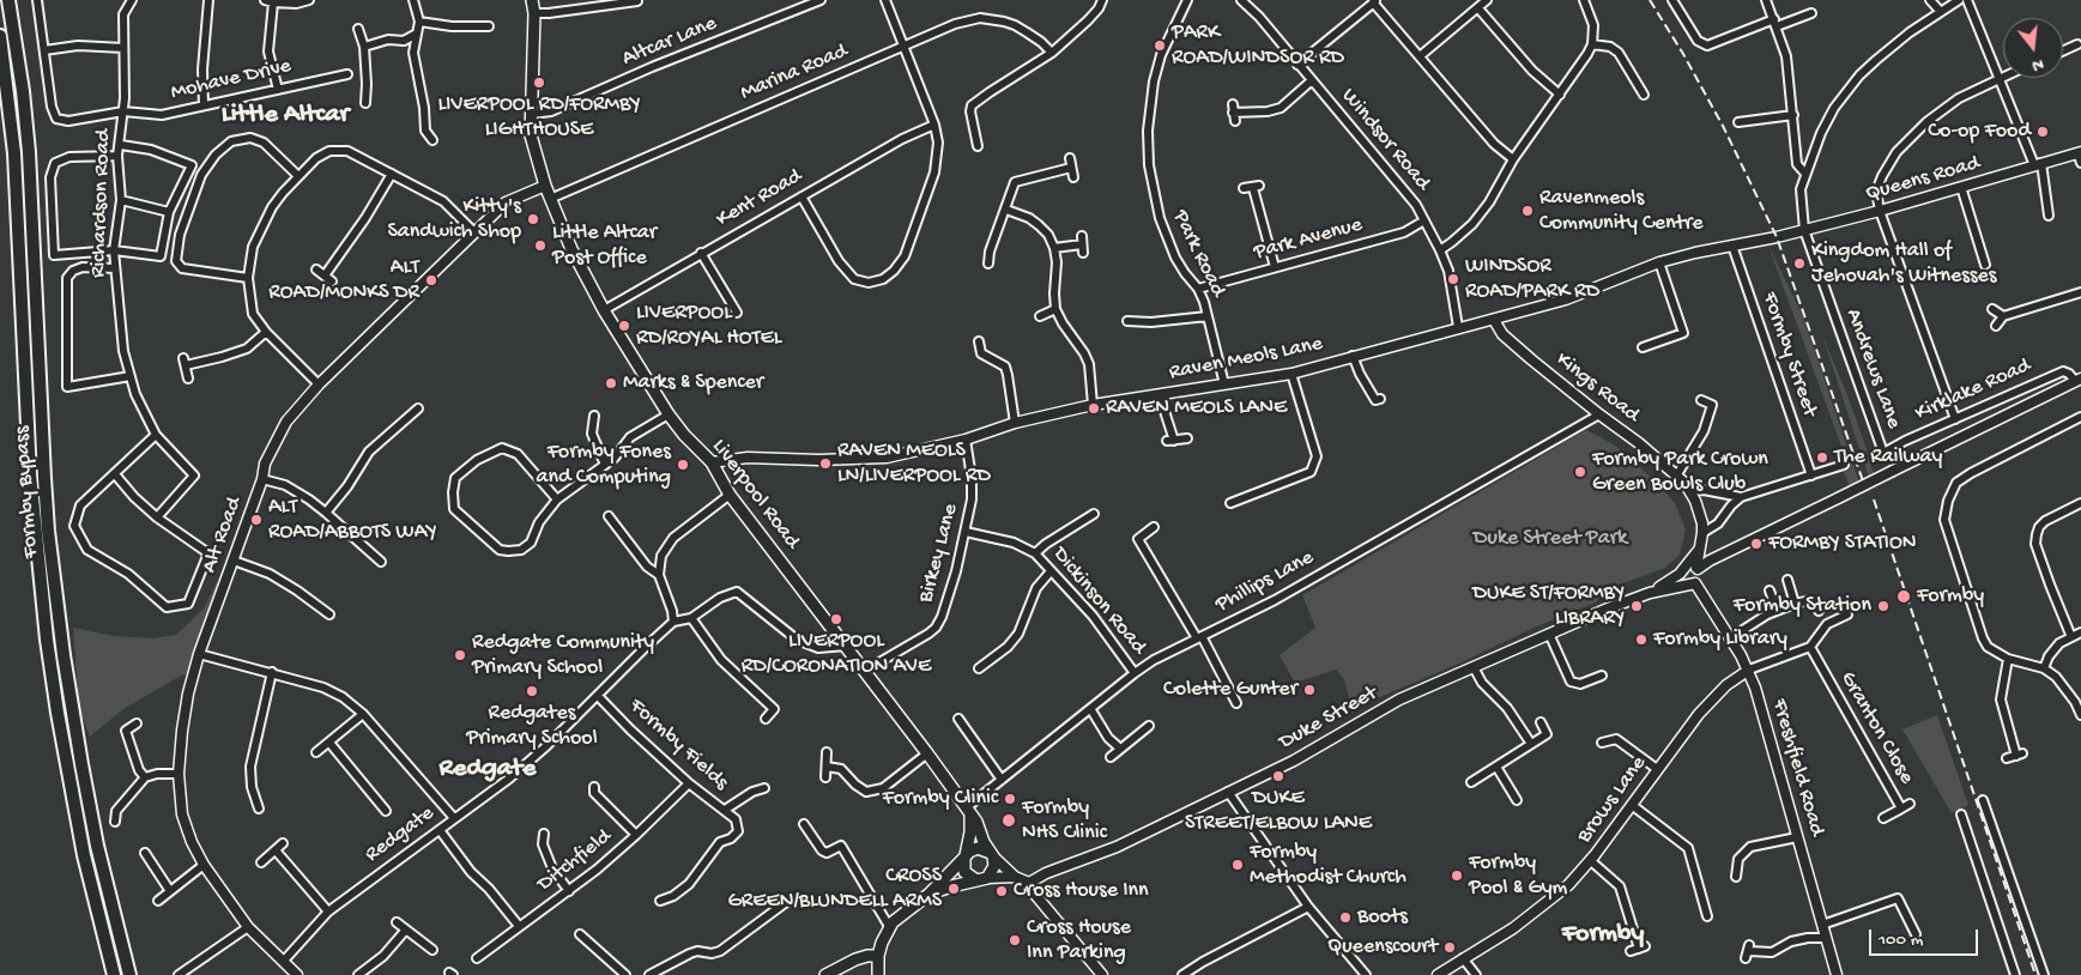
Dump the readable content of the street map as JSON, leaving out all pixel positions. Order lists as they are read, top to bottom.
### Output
{
  "streets": {
    "highway": ["Formby Bypass"],
    "main road": ["Liverpool Road"],
    "street": [
      "Altcar Lane",
      "Marina Road",
      "Mohave Drive",
      "Windsor Road",
      "Queens Road",
      "Kent Road",
      "Richardson Road",
      "Park Avenue",
      "Park Road",
      "Formby Street",
      "Raven Meols Lane",
      "Andrews Lane",
      "Kings Road",
      "Kirklake Road",
      "Alt Road",
      "Birkey Lane",
      "Phillips Lane",
      "Dickinson Road",
      "Duke Street",
      "Granton Close",
      "Formby Fields",
      "Freshfield Road",
      "Brows Lane",
      "Redgate",
      "Ditchfield"
    ]
  },
  "crossings": [
    ["Altcar Lane", "Liverpool Road"],
    ["Marina Road", "Liverpool Road"],
    ["Mohave Drive", "Richardson Road"],
    ["Windsor Road", "Park Avenue"],
    ["Windsor Road", "Raven Meols Lane"],
    ["Queens Road", "Raven Meols Lane"],
    ["Queens Road", "Andrews Lane"],
    ["Kent Road", "Liverpool Road"],
    ["Park Avenue", "Park Road"],
    ["Park Road", "Raven Meols Lane"],
    ["Formby Street", "Raven Meols Lane"],
    ["Raven Meols Lane", "Kings Road"],
    ["Raven Meols Lane", "Liverpool Road"],
    ["Raven Meols Lane", "Birkey Lane"],
    ["Andrews Lane", "Kirklake Road"],
    ["Kings Road", "Kirklake Road"],
    ["Kings Road", "Phillips Lane"],
    ["Kings Road", "Duke Street"],
    ["Kings Road", "Freshfield Road"],
    ["Kirklake Road", "Duke Street"],
    ["Kirklake Road", "Freshfield Road"],
    ["Liverpool Road", "Alt Road"],
    ["Liverpool Road", "Birkey Lane"],
    ["Liverpool Road", "Phillips Lane"],
    ["Alt Road", "Redgate"],
    ["Birkey Lane", "Dickinson Road"],
    ["Phillips Lane", "Dickinson Road"],
    ["Duke Street", "Freshfield Road"],
    ["Formby Fields", "Redgate"],
    ["Formby Fields", "Ditchfield"],
    ["Freshfield Road", "Brows Lane"]
  ],
  "districts": ["Little Altcar", "Redgate", "Formby"],
  "parks": ["Duke Street Park"],
  "places": [
    "PARK ROAD/WINDSOR RD",
    "LIVERPOOL RD/FORMBY LIGHTHOUSE",
    "Co-op Food",
    "Ravenmeols Community Centre",
    "Kitty's Sandwich Shop",
    "Little Altcar Post Office",
    "Kingdom Hall of Jehovah's Witnesses",
    "WINDSOR ROAD/PARK RD",
    "ALT ROAD/MONKS DR",
    "LIVERPOOL RD/ROYAL HOTEL",
    "Marks & Spencer",
    "RAVEN MEOLS LANE",
    "The Railway",
    "RAVEN MEOLS LN/LIVERPOOL RD",
    "Formby Fones and Computing",
    "Formby Park Crown Green Bowls Club",
    "ALT ROAD/ABBOTS WAY",
    "FORMBY STATION",
    "Formby",
    "DUKE ST/FORMBY LIBRARY",
    "Formby Station",
    "LIVERPOOL RD/CORONATION AVE",
    "Formby Library",
    "Redgate Community Primary School",
    "Colette Gunter",
    "Redgates Primary School",
    "DUKE STREET/ELBOW LANE",
    "Formby Clinic",
    "Formby NHS Clinic",
    "Formby Methodist Church",
    "Formby Pool & Gym",
    "CROSS GREEN/BLUNDELL ARMS",
    "Cross House Inn",
    "Boots",
    "Cross House Inn Parking",
    "Queenscourt"
  ],
  "scale_bar": "100 m",
  "north": "bottom"
}
